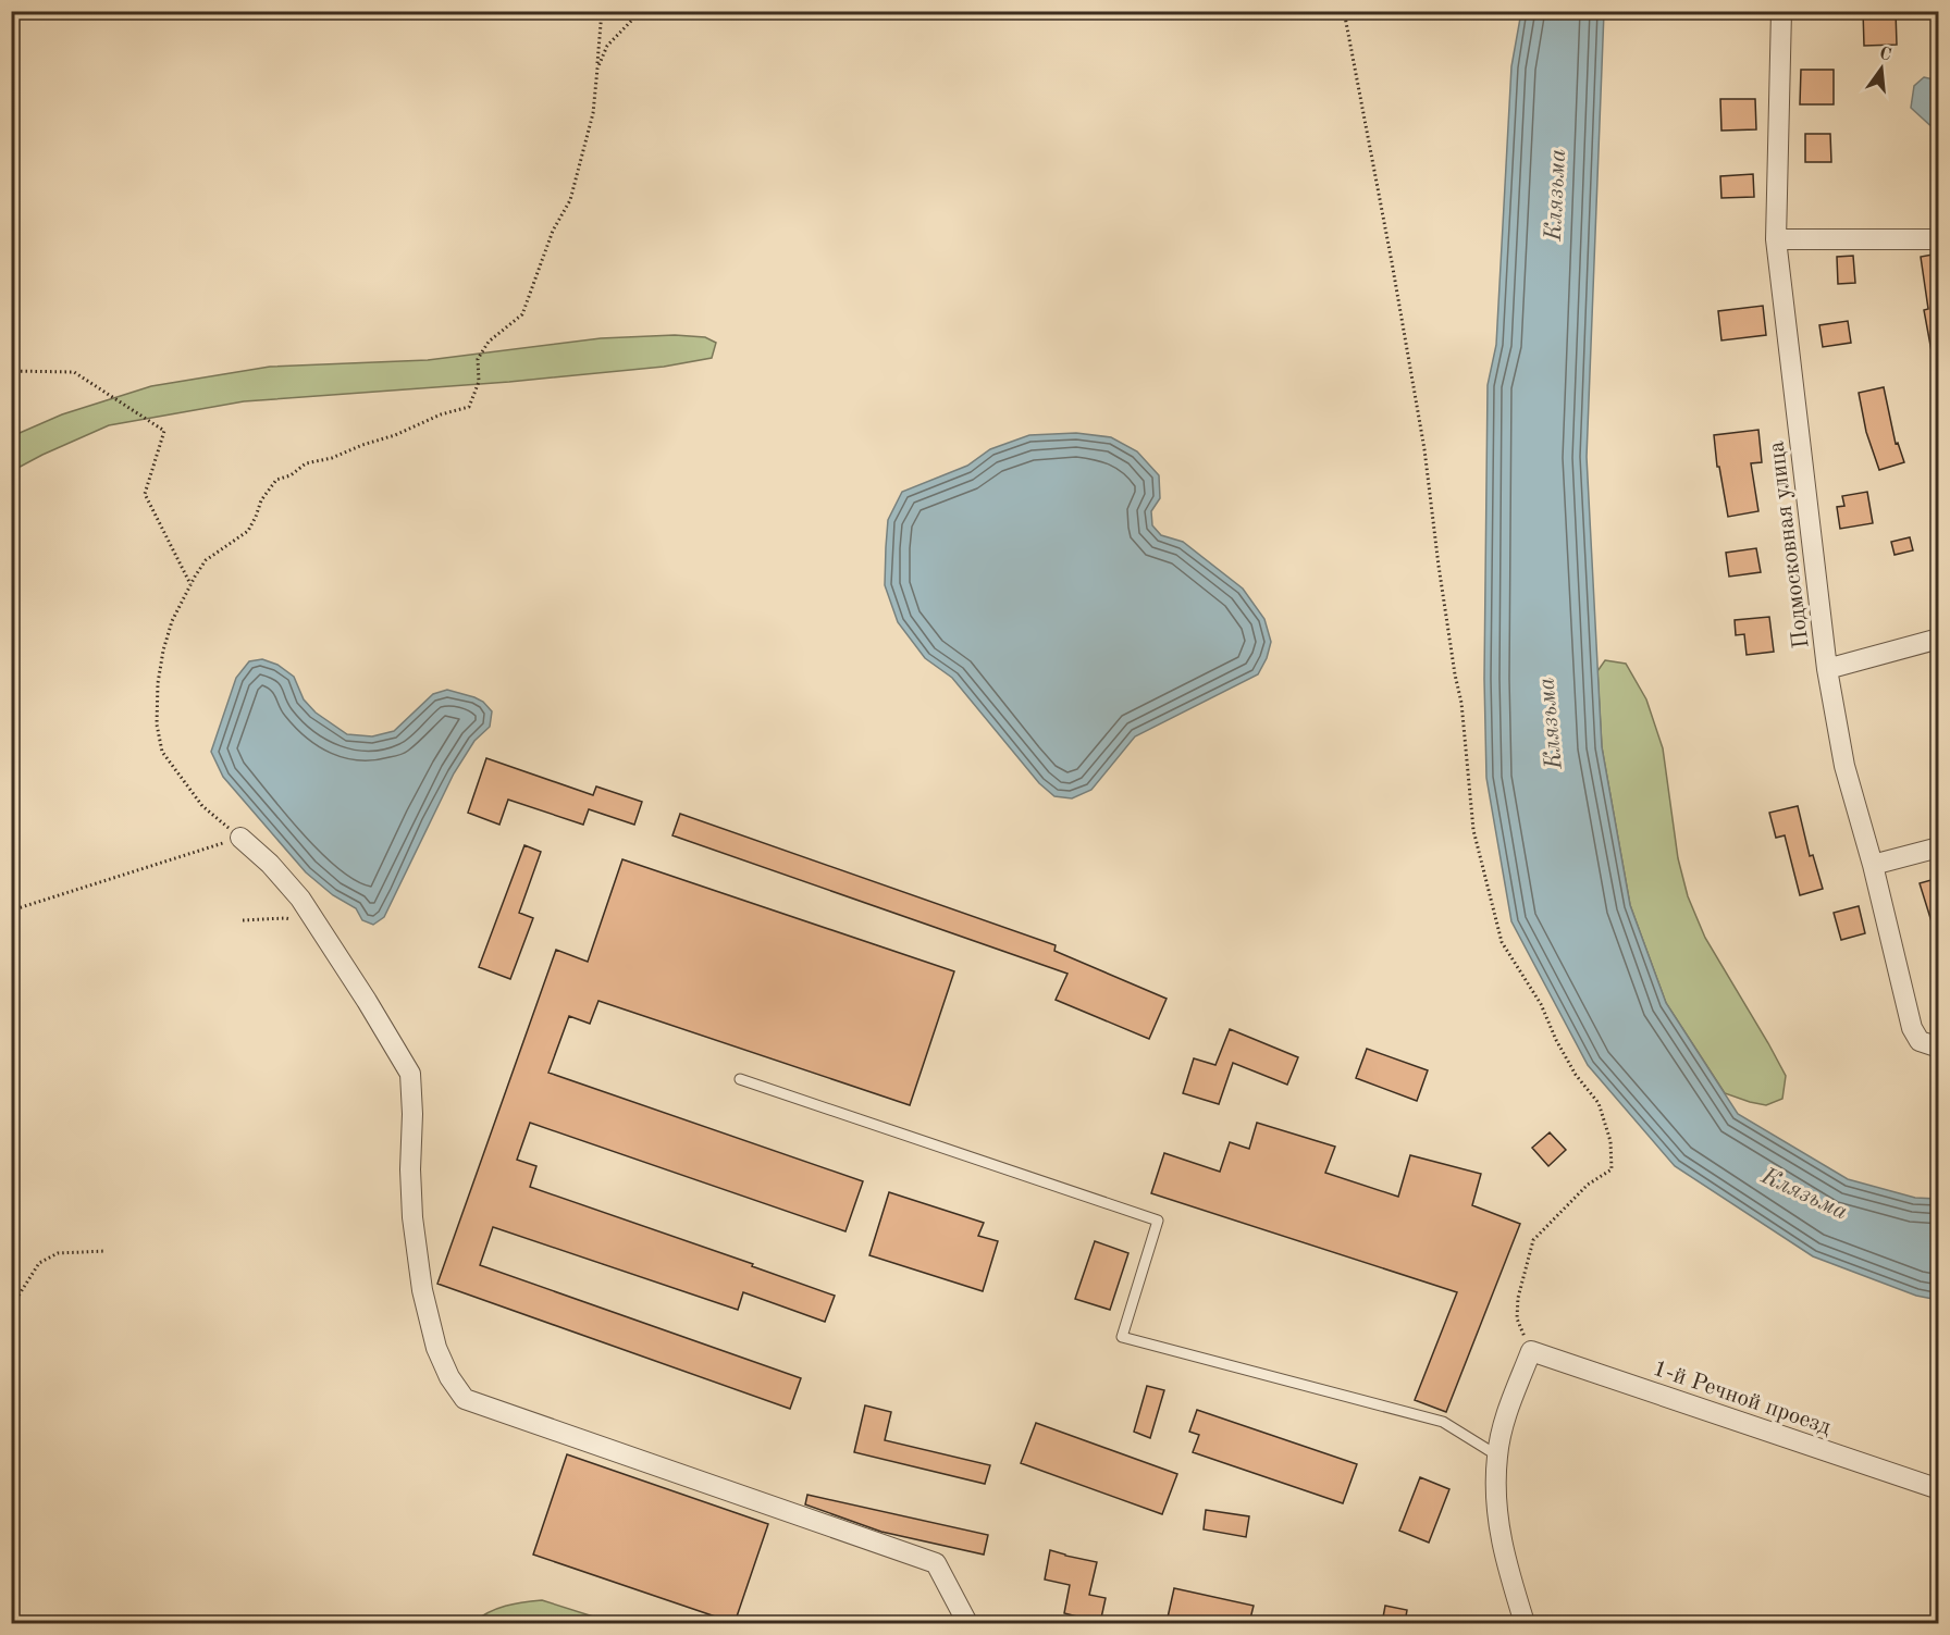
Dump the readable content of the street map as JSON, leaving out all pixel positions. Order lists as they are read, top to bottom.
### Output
{
  "streets": {
    "street": ["Подмосковная улица", "1-й Речной проезд"]
  },
  "water": ["Клязьма"],
  "north": "top"
}
